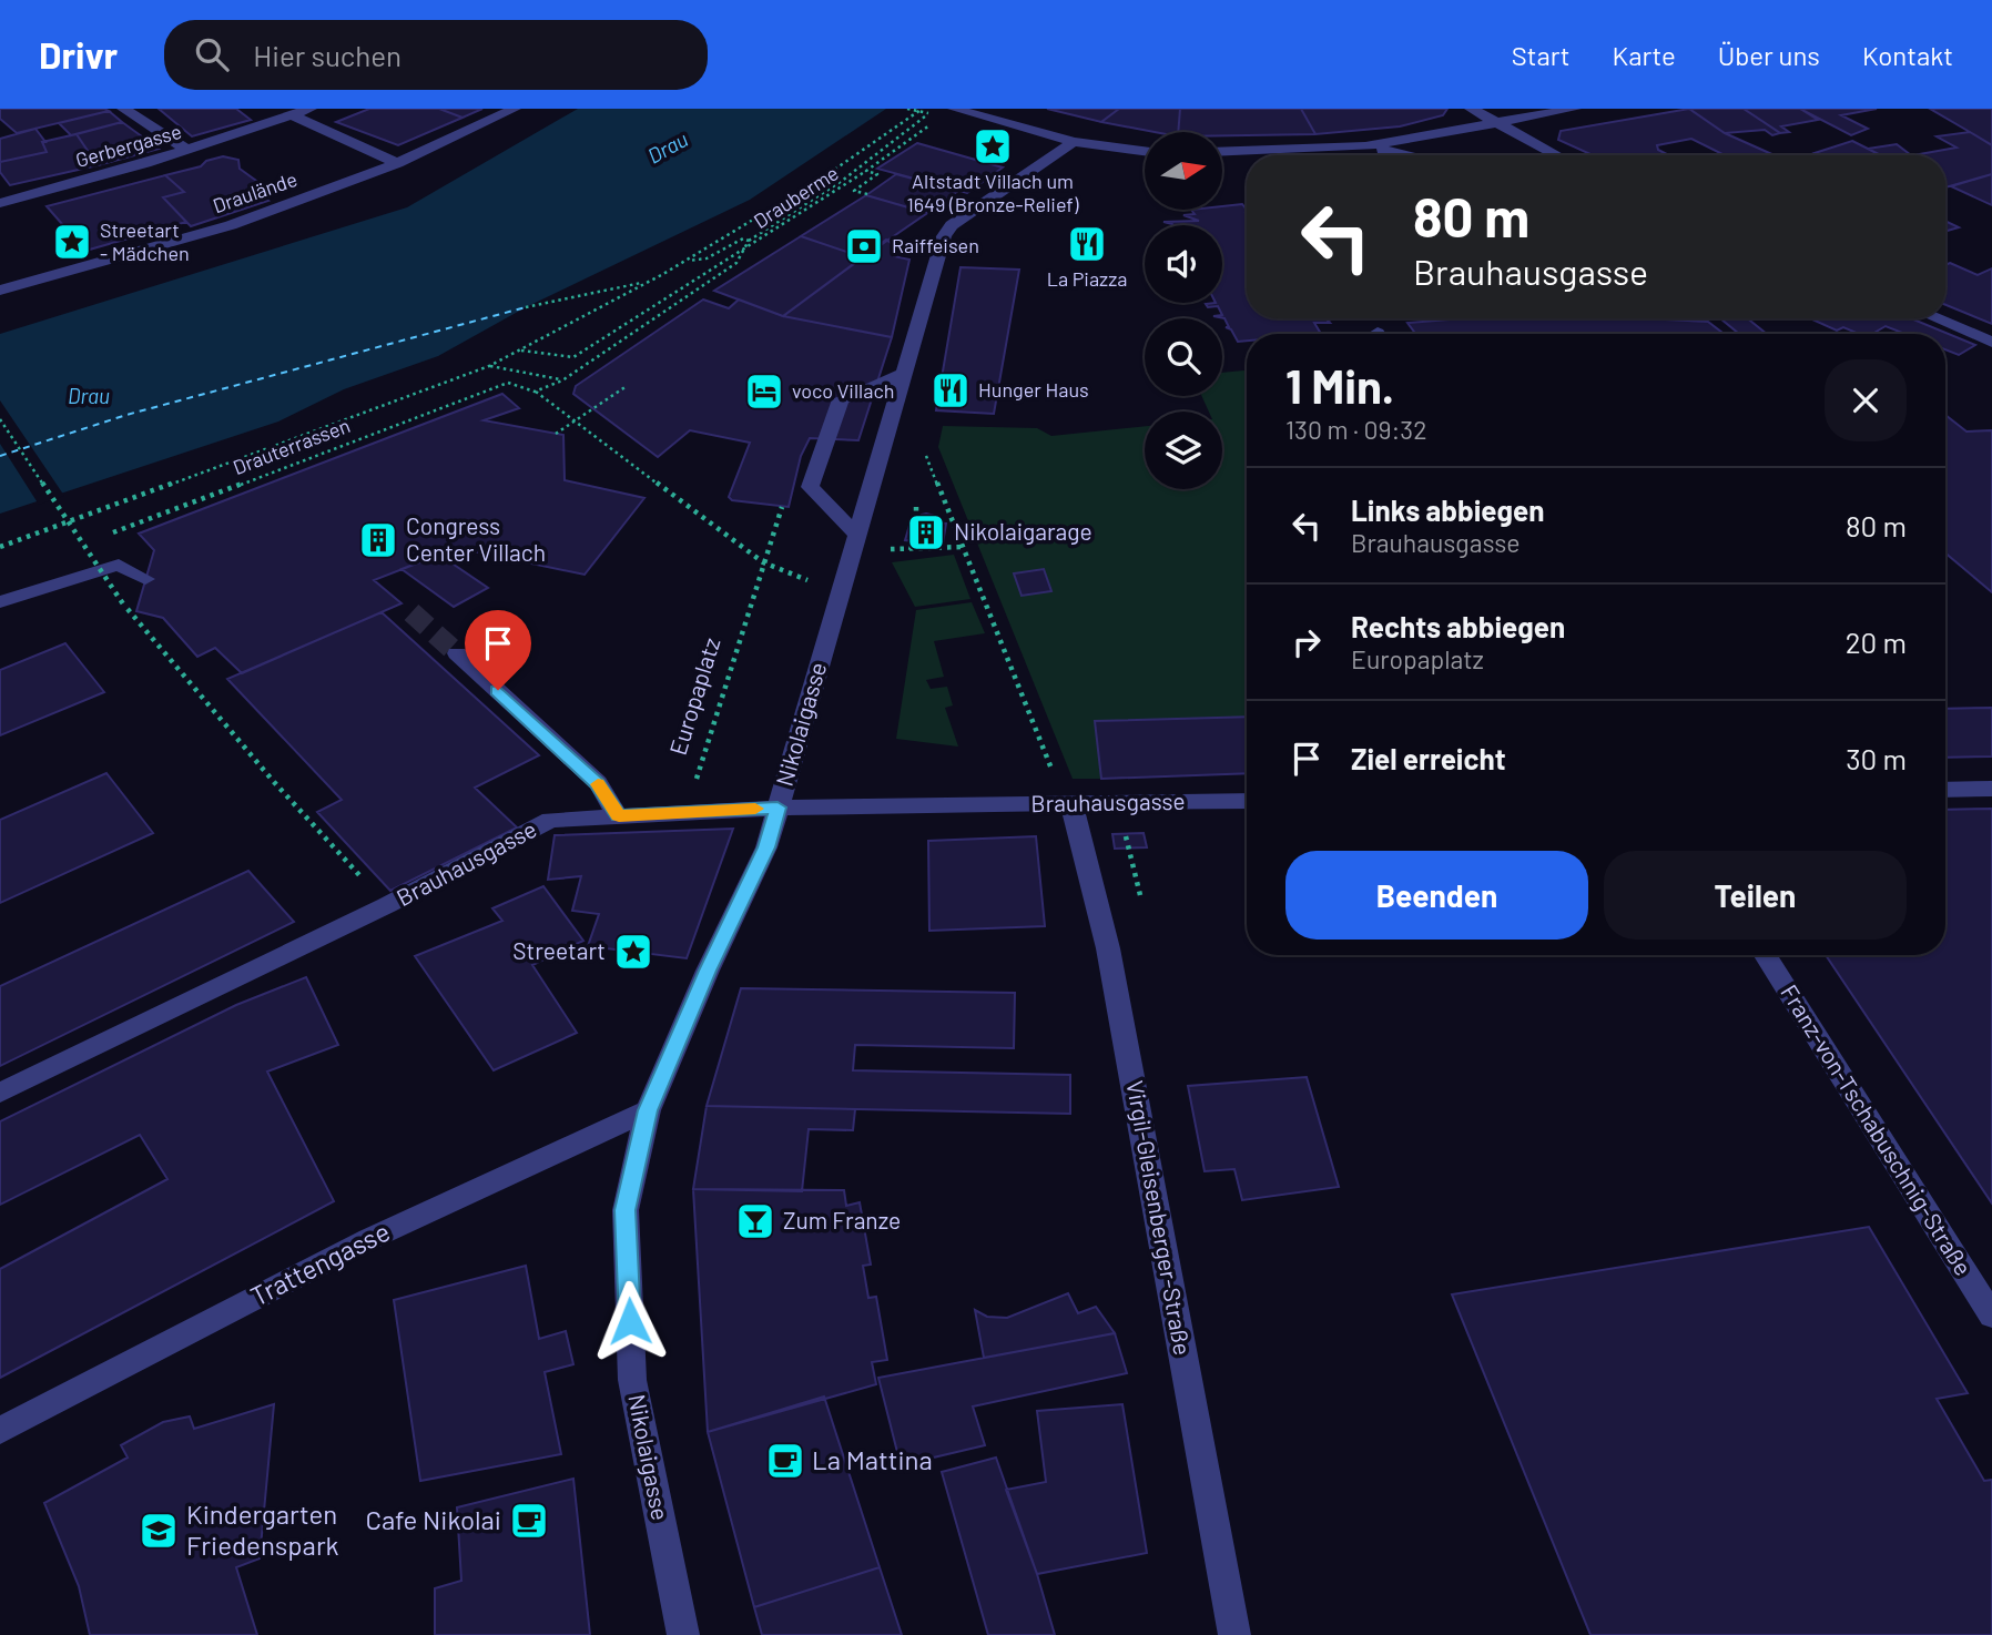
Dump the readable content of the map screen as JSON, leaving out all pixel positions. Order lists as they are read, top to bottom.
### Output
{
  "streets": {
    "street": [
      "Gerbergasse",
      "Draulände",
      "Nikolaigasse",
      "Brauhausgasse",
      "Franz-von-Tschabuschnig-Straße",
      "Virgil-Gleisenberger-Straße",
      "Trattengasse"
    ],
    "path": ["Drauberme", "Drauterrassen", "Europaplatz"]
  },
  "crossings": [
    ["Drauberme", "Drauterrassen"],
    ["Drauterrassen", "Europaplatz"],
    ["Nikolaigasse", "Brauhausgasse"],
    ["Nikolaigasse", "Trattengasse"],
    ["Brauhausgasse", "Virgil-Gleisenberger-Straße"]
  ],
  "water": ["Drau"],
  "places": {
    "place": ["Altstadt Villach um 1649 (Bronze-Relief)", "Streetart - Mädchen", "Streetart"],
    "restaurant": ["La Piazza", "Hunger Haus"],
    "bank": ["Raiffeisen"],
    "hotel": ["voco Villach"],
    "building": ["Nikolaigarage", "Congress Center Villach"],
    "bar": ["Zum Franze"],
    "cafe": ["La Mattina", "Cafe Nikolai"],
    "school or university": ["Kindergarten Friedenspark"]
  },
  "north": "right",
  "page": {
    "header": "Drivr",
    "search": "Hier suchen",
    "nav": [
      "Start",
      "Karte",
      "Über uns",
      "Kontakt"
    ],
    "turn": ["80 m", "Brauhausgasse"],
    "heading": ["1 Min.", "130 m · 09:32"],
    "list": [
      {
        "name": "Links abbiegen",
        "note": "Brauhausgasse",
        "value": "80 m"
      },
      {
        "name": "Rechts abbiegen",
        "note": "Europaplatz",
        "value": "20 m"
      },
      {
        "name": "Ziel erreicht",
        "value": "30 m"
      }
    ],
    "buttons": ["Beenden", "Teilen"]
  }
}
